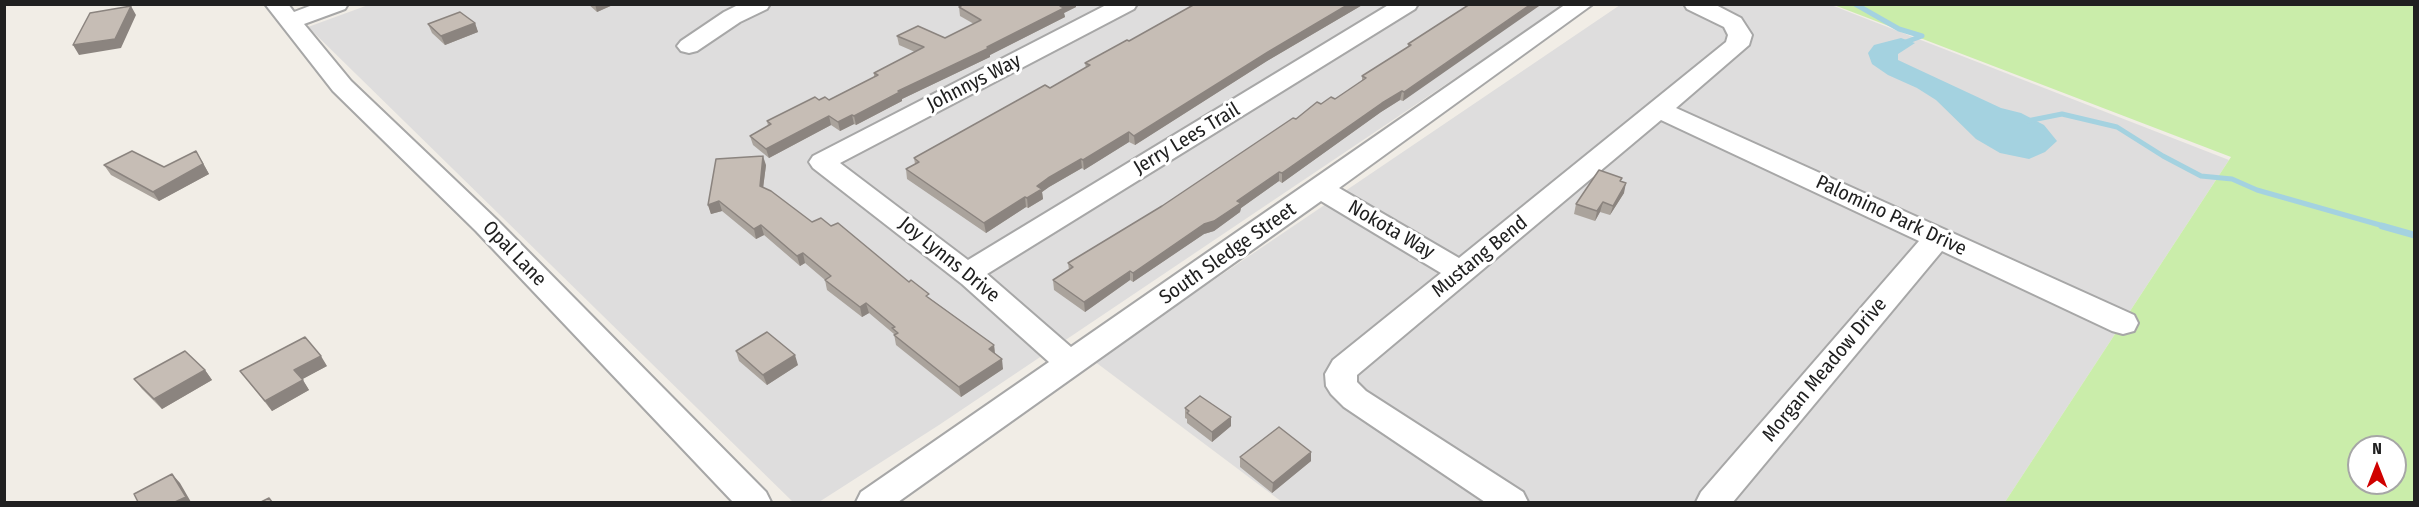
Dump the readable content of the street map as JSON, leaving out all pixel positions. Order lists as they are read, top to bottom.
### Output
{
  "streets": {
    "street": [
      "Johnnys Way",
      "Jerry Lees Trail",
      "Palomino Park Drive",
      "Nokota Way",
      "Opal Lane",
      "South Sledge Street",
      "Mustang Bend",
      "Joy Lynns Drive",
      "Morgan Meadow Drive"
    ]
  },
  "crossings": [
    ["Johnnys Way", "Joy Lynns Drive"],
    ["Jerry Lees Trail", "Joy Lynns Drive"],
    ["Palomino Park Drive", "Mustang Bend"],
    ["Palomino Park Drive", "Morgan Meadow Drive"],
    ["Nokota Way", "South Sledge Street"],
    ["Nokota Way", "Mustang Bend"],
    ["South Sledge Street", "Joy Lynns Drive"]
  ],
  "north": "top"
}
